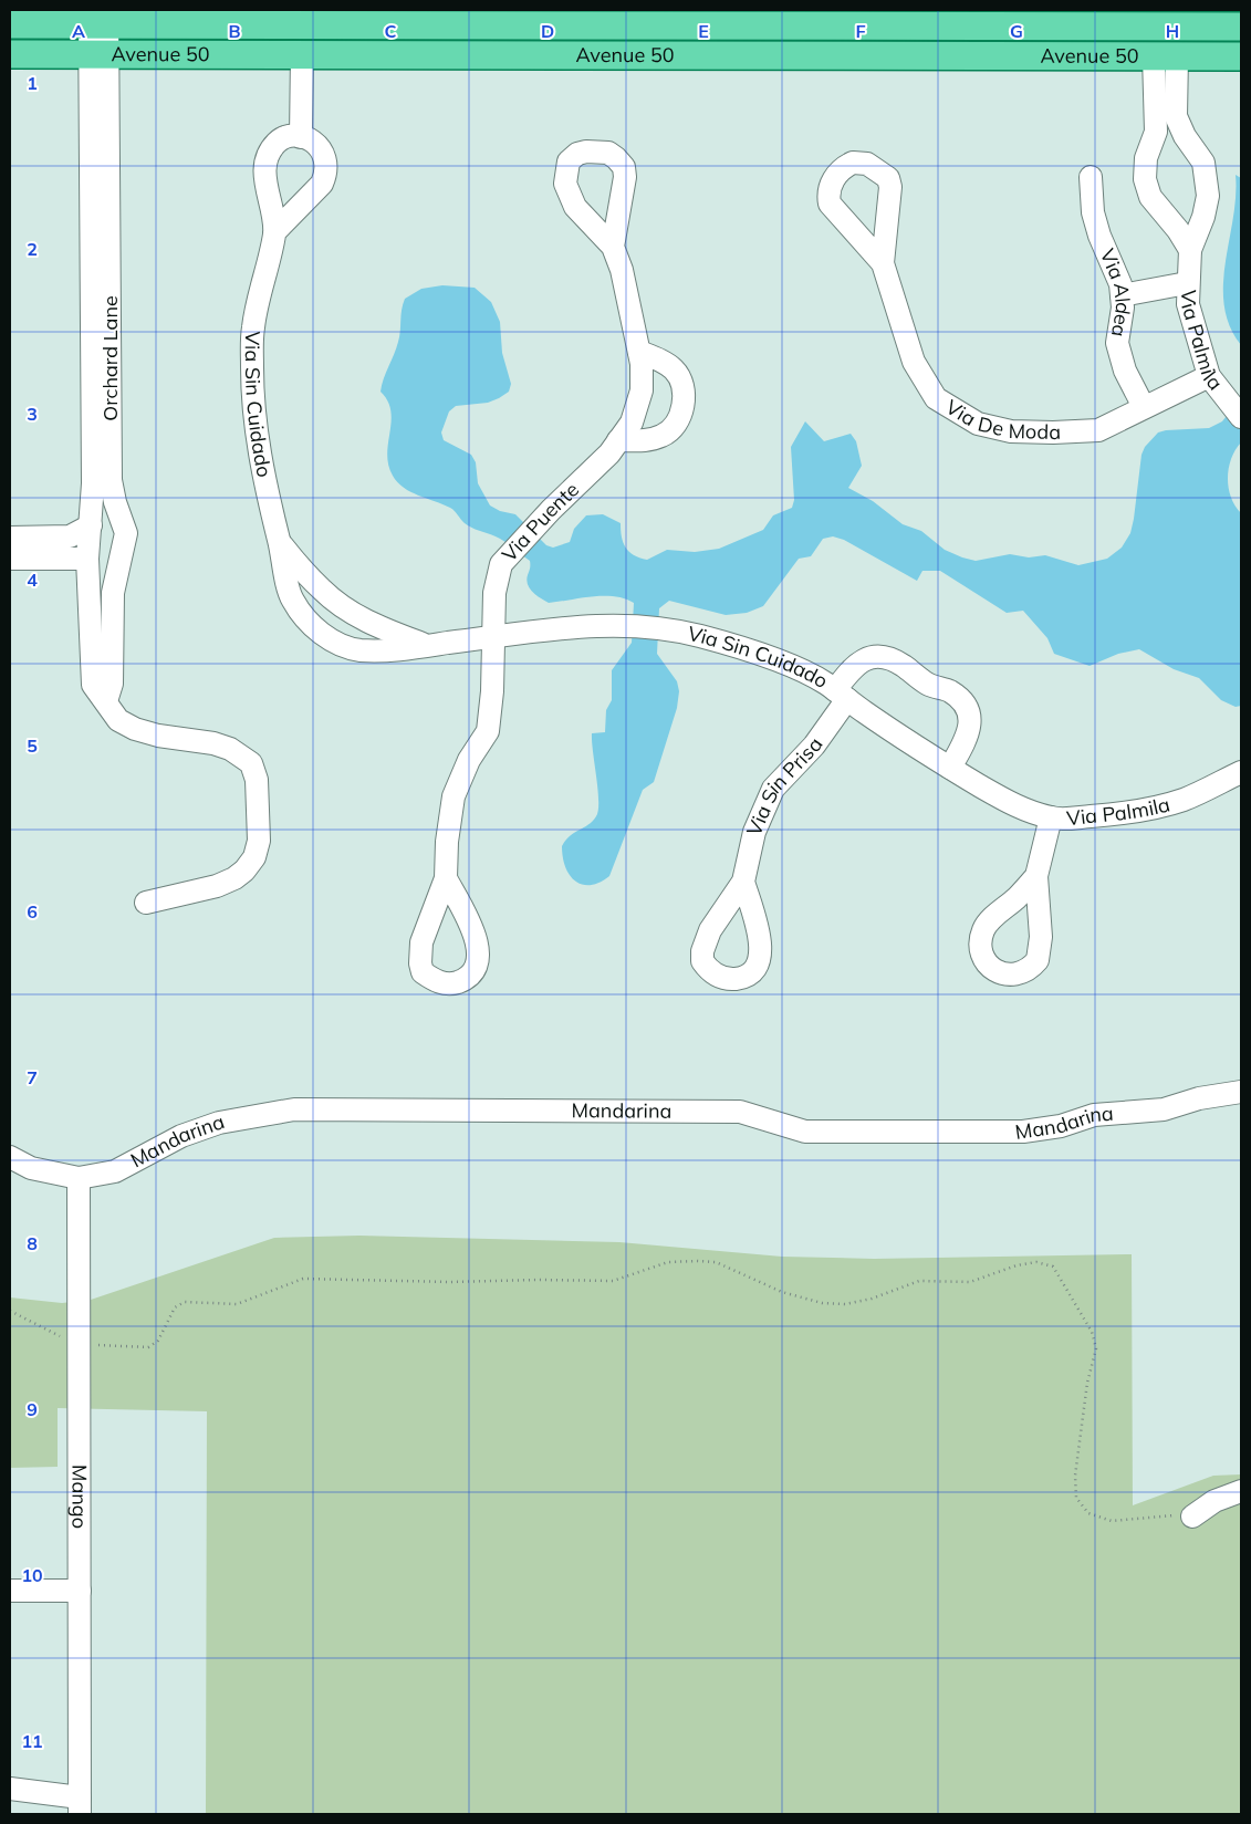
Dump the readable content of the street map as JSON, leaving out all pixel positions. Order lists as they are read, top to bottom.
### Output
{
  "streets": {
    "main road": ["Avenue 50"],
    "street": [
      "Via Aldea",
      "Via Palmila",
      "Orchard Lane",
      "Via Sin Cuidado",
      "Via De Moda",
      "Via Puente",
      "Via Sin Prisa",
      "Mandarina",
      "Mango"
    ]
  },
  "crossings": [
    ["Avenue 50", "Via Palmila"],
    ["Avenue 50", "Orchard Lane"],
    ["Via Aldea", "Via De Moda"],
    ["Via Palmila", "Via Sin Cuidado"],
    ["Via Palmila", "Via De Moda"],
    ["Via Sin Cuidado", "Via Puente"],
    ["Via Sin Cuidado", "Via Sin Prisa"],
    ["Mandarina", "Mango"]
  ],
  "grid": {
    "columns": [
      "A",
      "B",
      "C",
      "D",
      "E",
      "F",
      "G",
      "H"
    ],
    "rows": [
      "1",
      "2",
      "3",
      "4",
      "5",
      "6",
      "7",
      "8",
      "9",
      "10",
      "11"
    ]
  }
}
